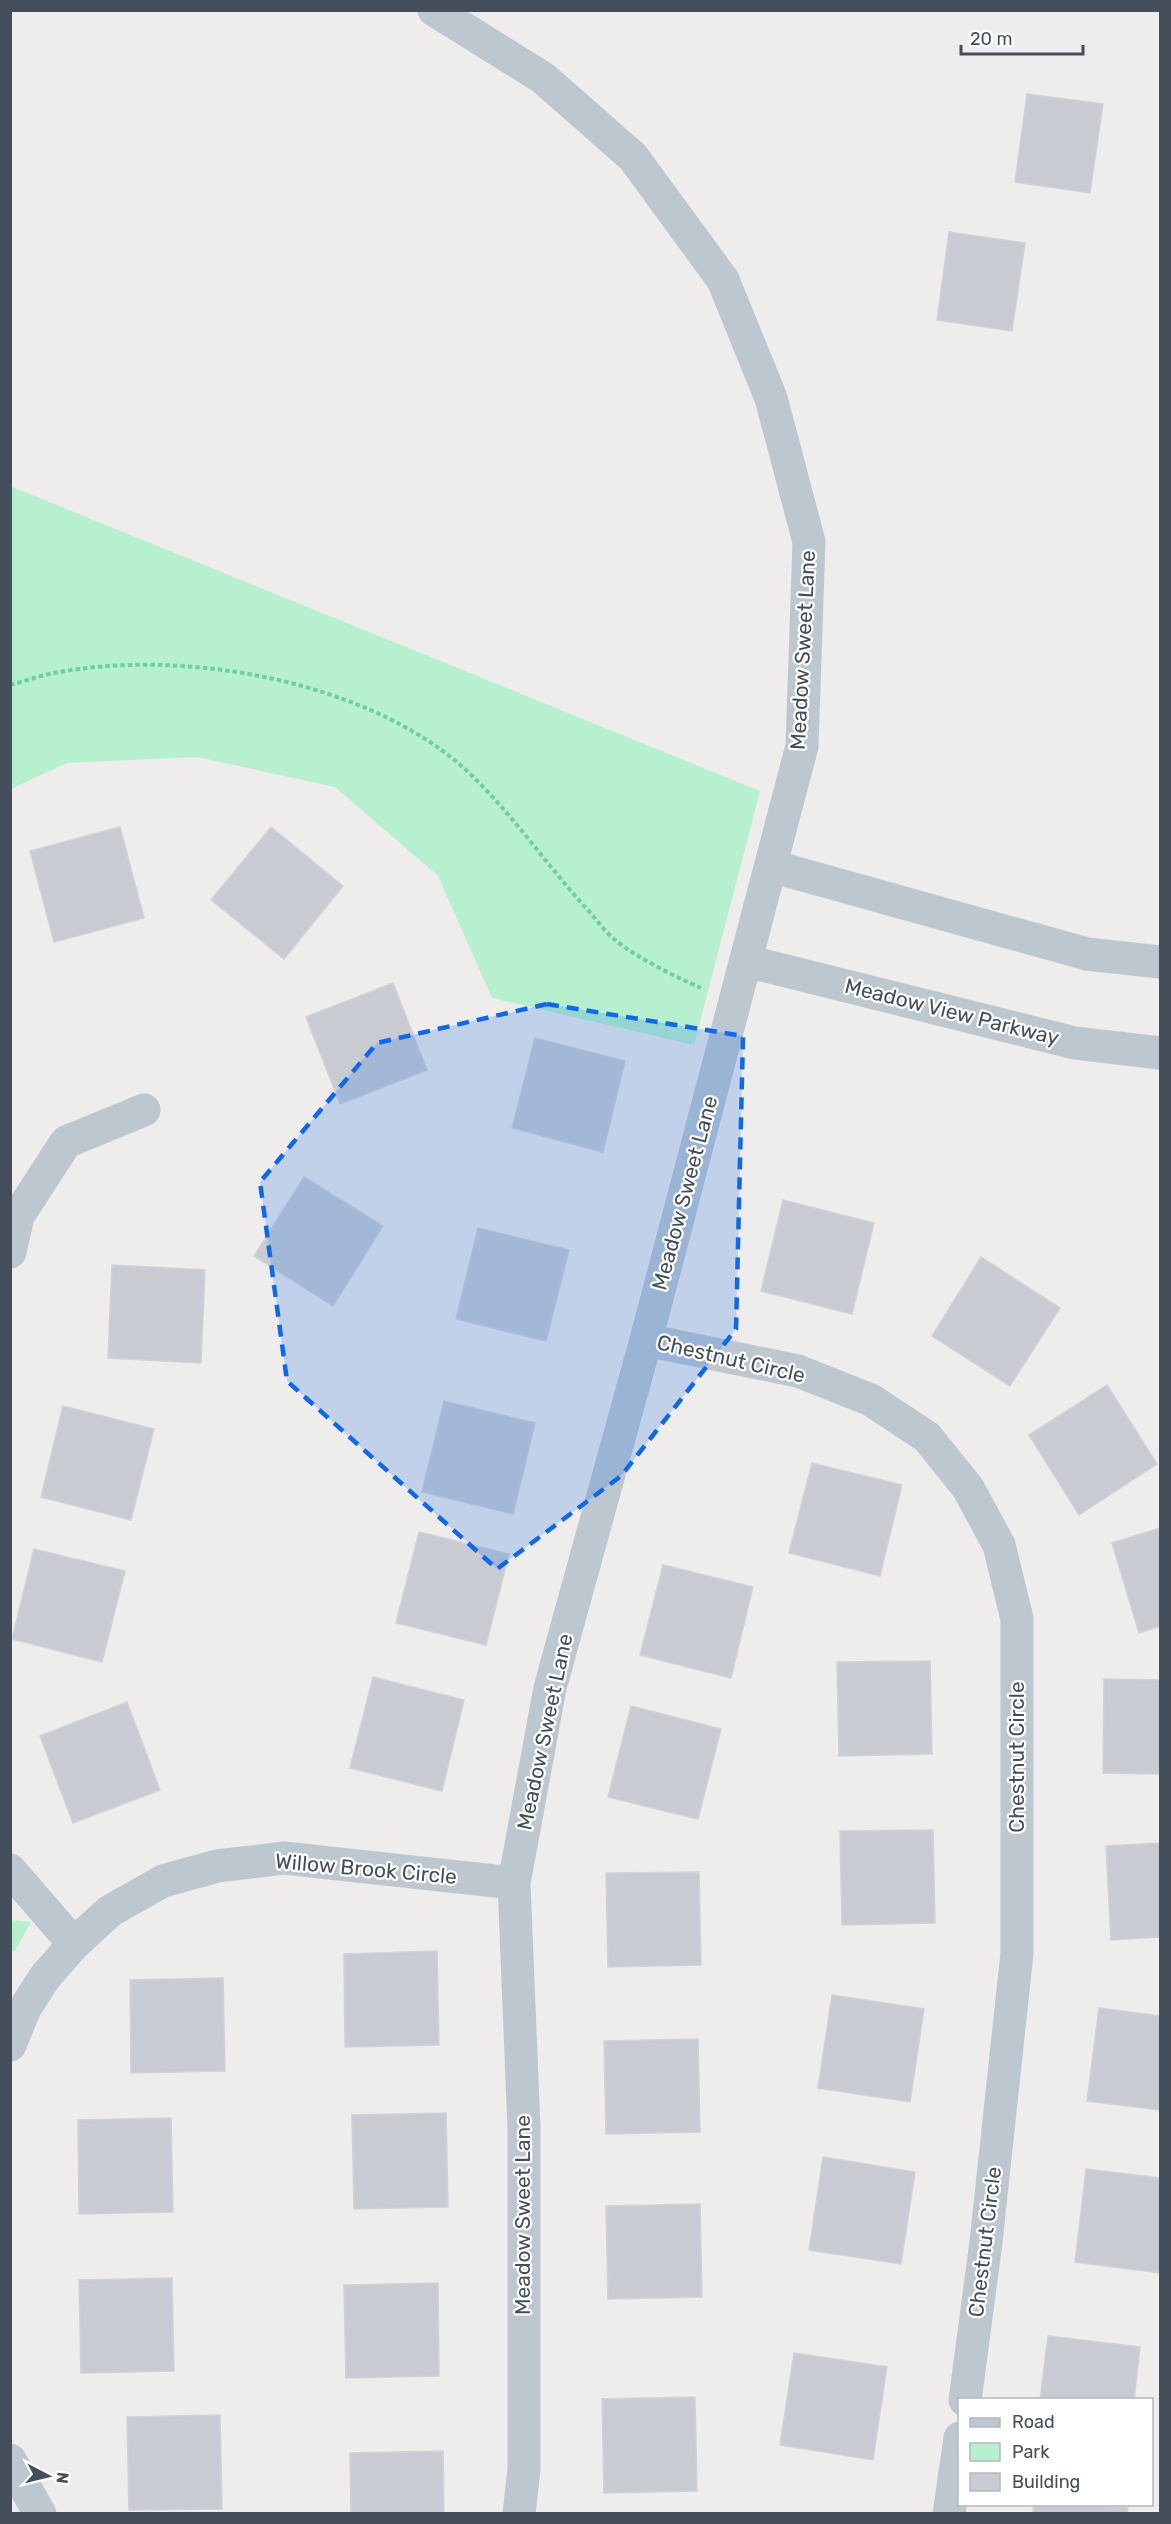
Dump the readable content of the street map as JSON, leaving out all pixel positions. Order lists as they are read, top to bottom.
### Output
{
  "streets": {
    "street": [
      "Meadow Sweet Lane",
      "Meadow View Parkway",
      "Chestnut Circle",
      "Willow Brook Circle"
    ]
  },
  "crossings": [
    ["Meadow Sweet Lane", "Meadow View Parkway"],
    ["Meadow Sweet Lane", "Chestnut Circle"],
    ["Meadow Sweet Lane", "Willow Brook Circle"]
  ],
  "legend": ["Road", "Park", "Building"],
  "scale_bar": "20 m",
  "north": "right"
}
